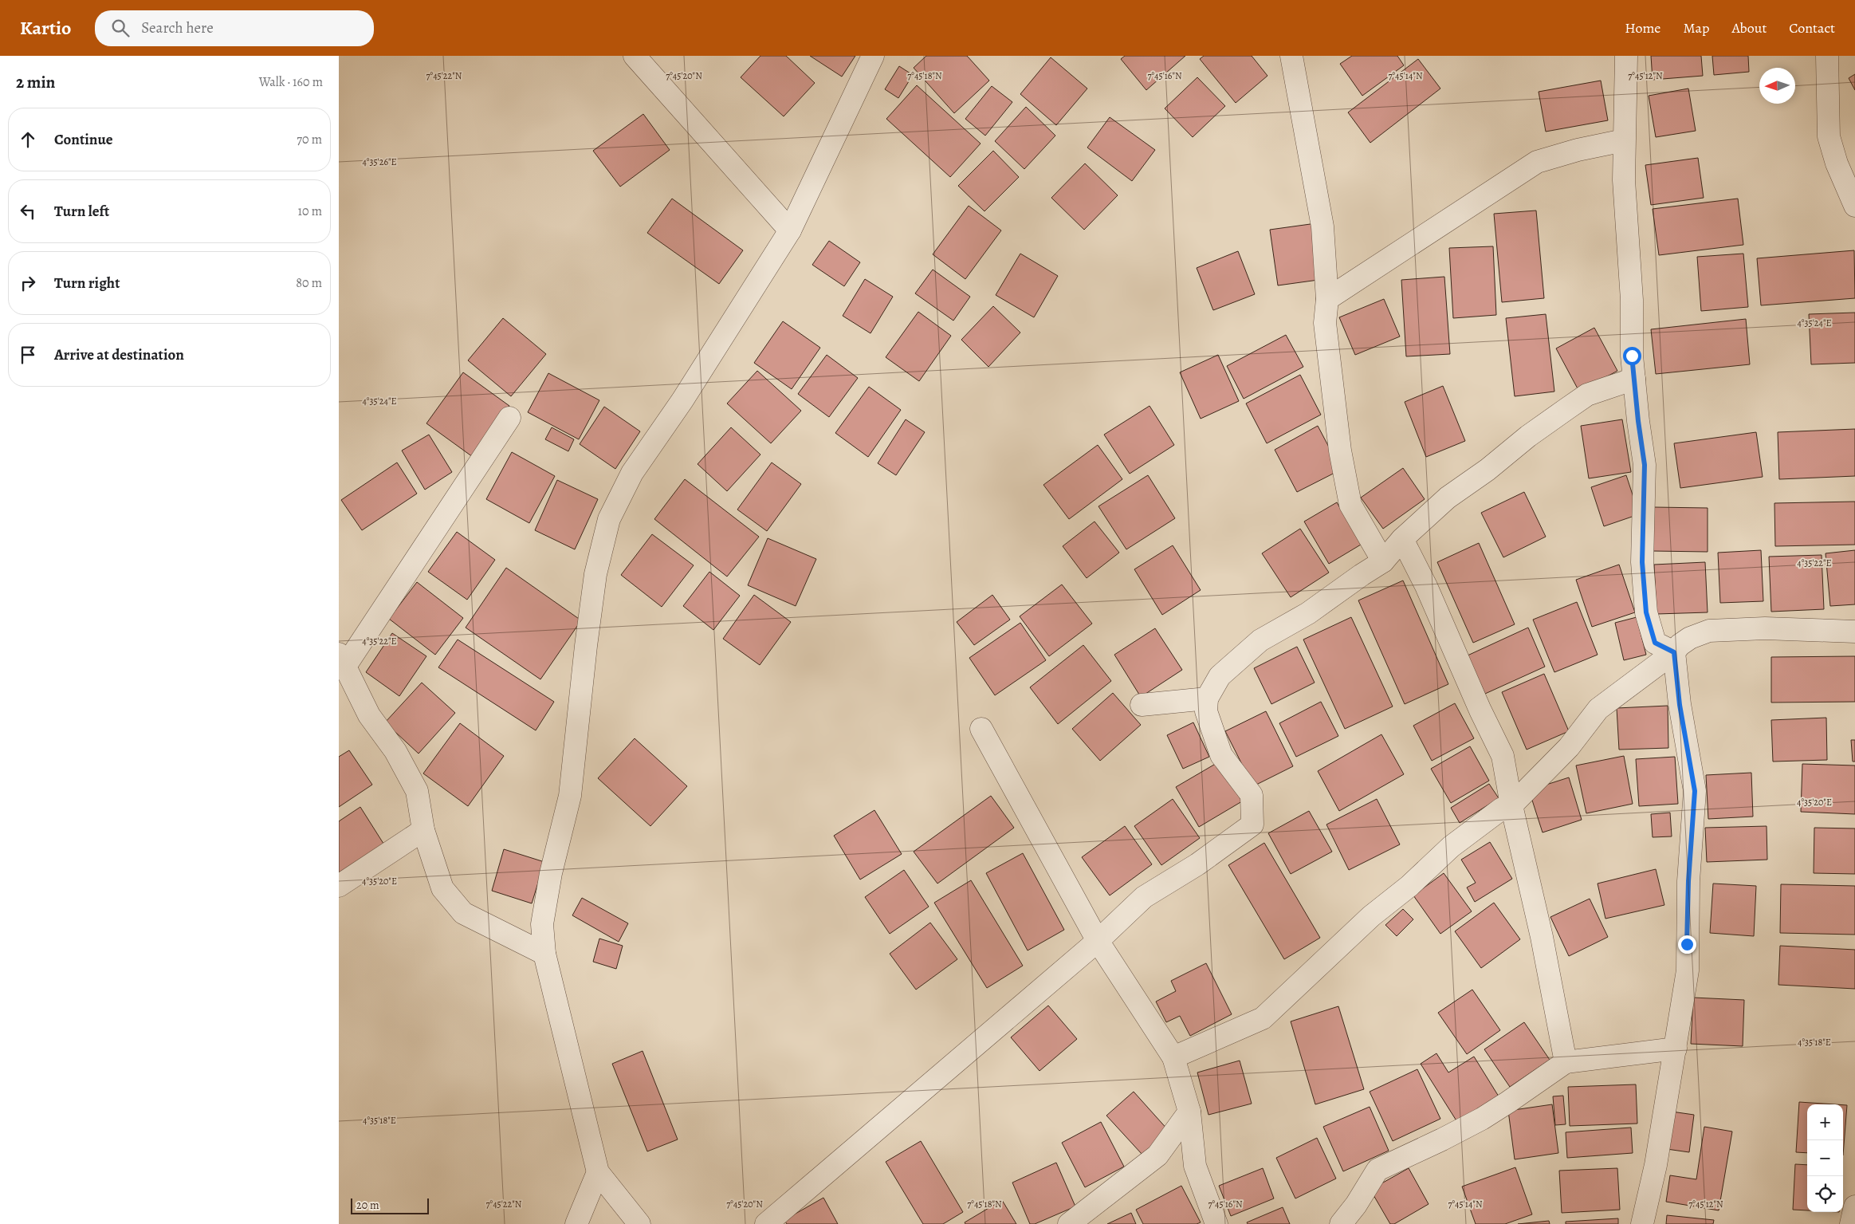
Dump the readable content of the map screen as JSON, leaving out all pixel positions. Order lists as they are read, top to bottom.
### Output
{
  "scale_bar": "20 m",
  "north": "left",
  "page": {
    "header": "Kartio",
    "search": "Search here",
    "nav": [
      "Home",
      "Map",
      "About",
      "Contact"
    ],
    "heading": ["2 min", "Walk · 160 m"],
    "list": [
      ["Continue", "70 m"],
      ["Turn left", "10 m"],
      ["Turn right", "80 m"],
      "Arrive at destination"
    ],
    "map_buttons": ["+", "−"],
    "scale": "20 m"
  },
  "coordinates": [
    "7°45'22\"N",
    "7°45'20\"N",
    "7°45'18\"N",
    "7°45'16\"N",
    "7°45'14\"N",
    "7°45'12\"N",
    "4°35'26\"E",
    "4°35'24\"E",
    "4°35'22\"E",
    "4°35'20\"E",
    "4°35'18\"E"
  ]
}
